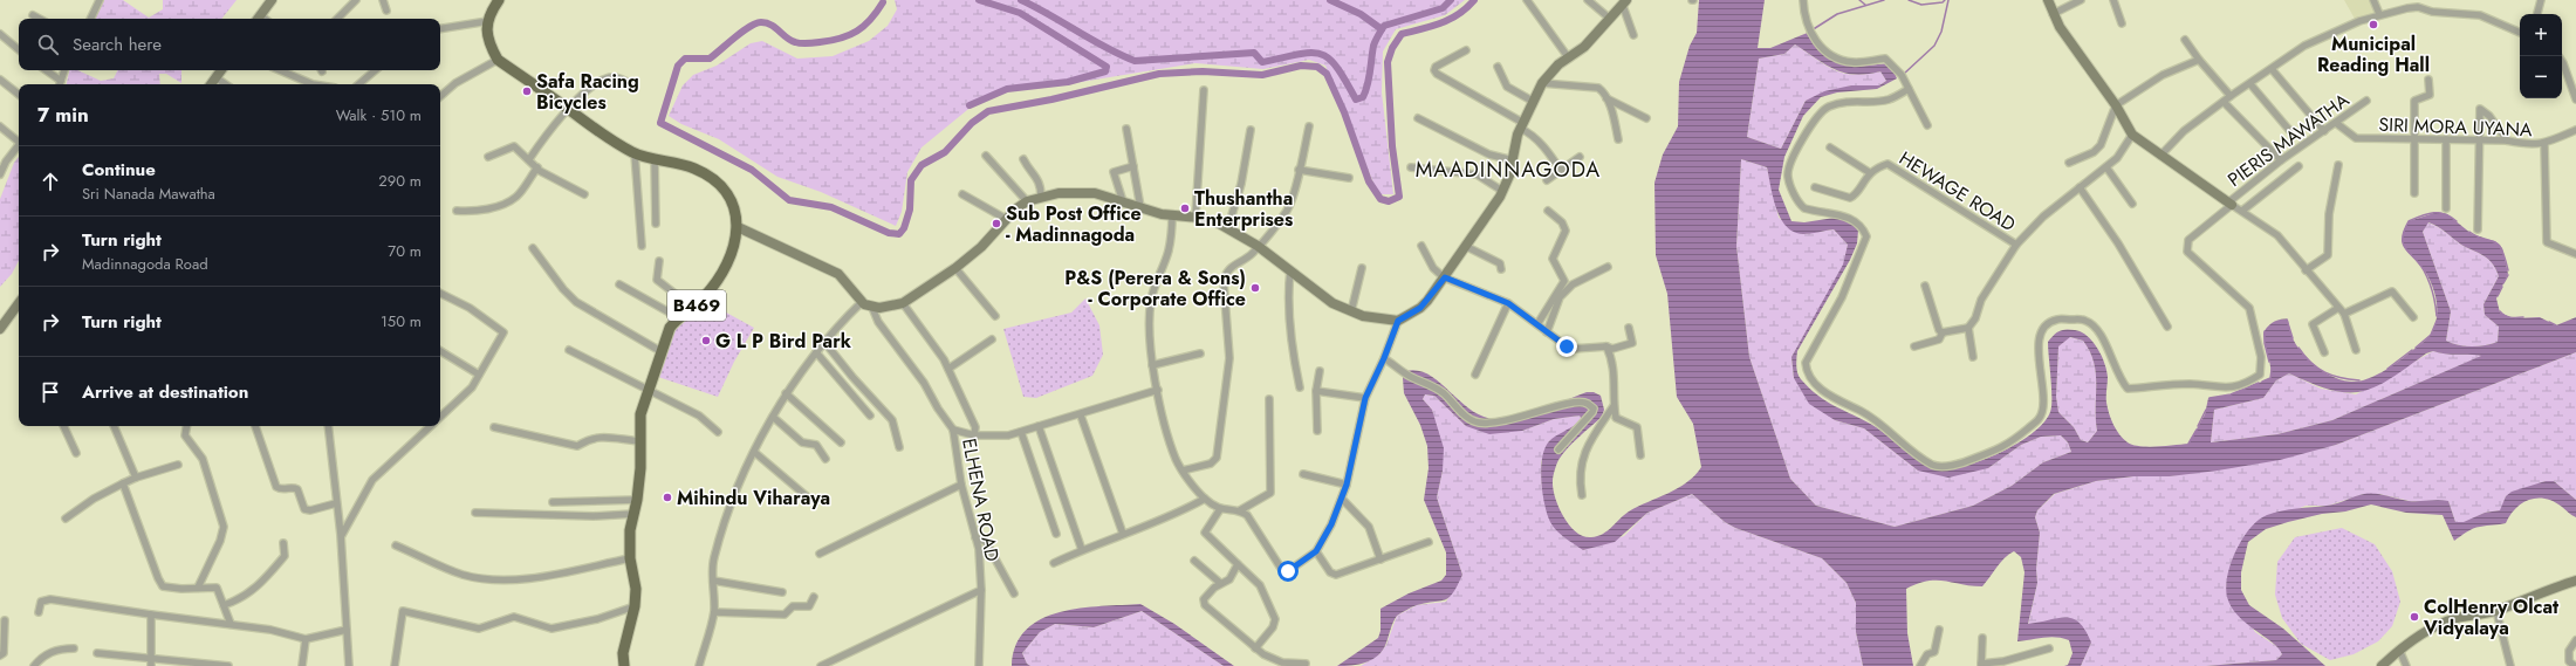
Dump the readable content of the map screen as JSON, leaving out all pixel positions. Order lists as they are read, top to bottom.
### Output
{
  "streets": {
    "main road": ["B469"],
    "street": [
      "SIRI MORA UYANA",
      "PIERIS MAWATHA",
      "HEWAGE ROAD",
      "ELHENA ROAD"
    ]
  },
  "crossings": [
    ["SIRI MORA UYANA", "PIERIS MAWATHA"]
  ],
  "districts": ["MAADINNAGODA"],
  "places": [
    "Municipal Reading Hall",
    "Safa Racing Bicycles",
    "Thushantha Enterprises",
    "Sub Post Office - Madinnagoda",
    "P&S (Perera & Sons) - Corporate Office",
    "G L P Bird Park",
    "Mihindu Viharaya",
    "ColHenry Olcat Vidyalaya"
  ],
  "page": {
    "map_buttons": ["+", "−"],
    "search": "Search here",
    "heading": ["7 min", "Walk · 510 m"],
    "list": [
      ["Continue", "Sri Nanada Mawatha", "290 m"],
      ["Turn right", "Madinnagoda Road", "70 m"],
      ["Turn right", "150 m"],
      "Arrive at destination"
    ]
  }
}
